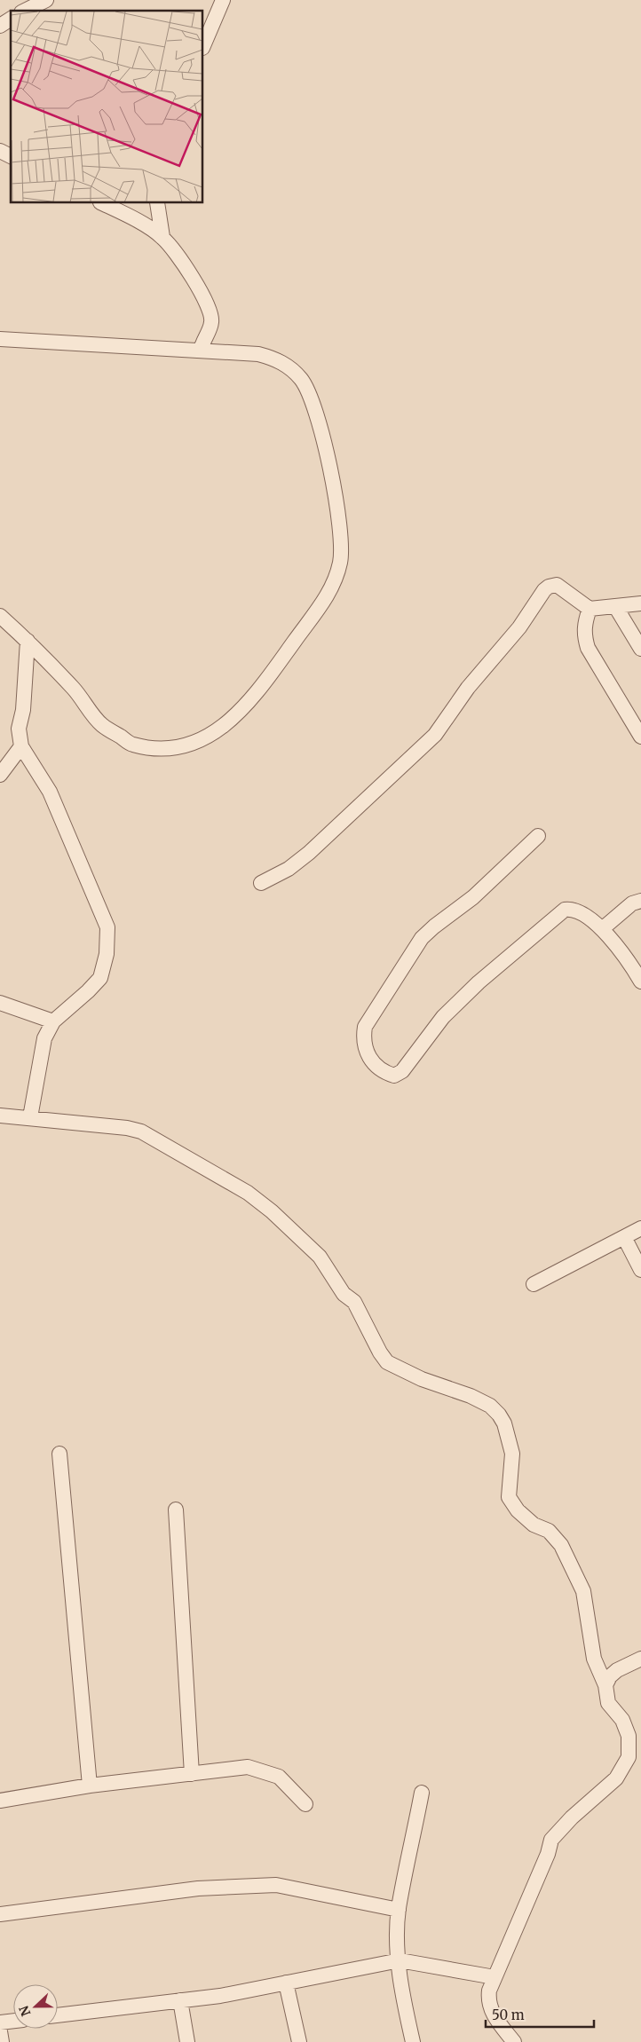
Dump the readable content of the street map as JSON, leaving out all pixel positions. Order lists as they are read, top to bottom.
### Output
{
  "scale_bar": "50 m",
  "north": "left"
}
